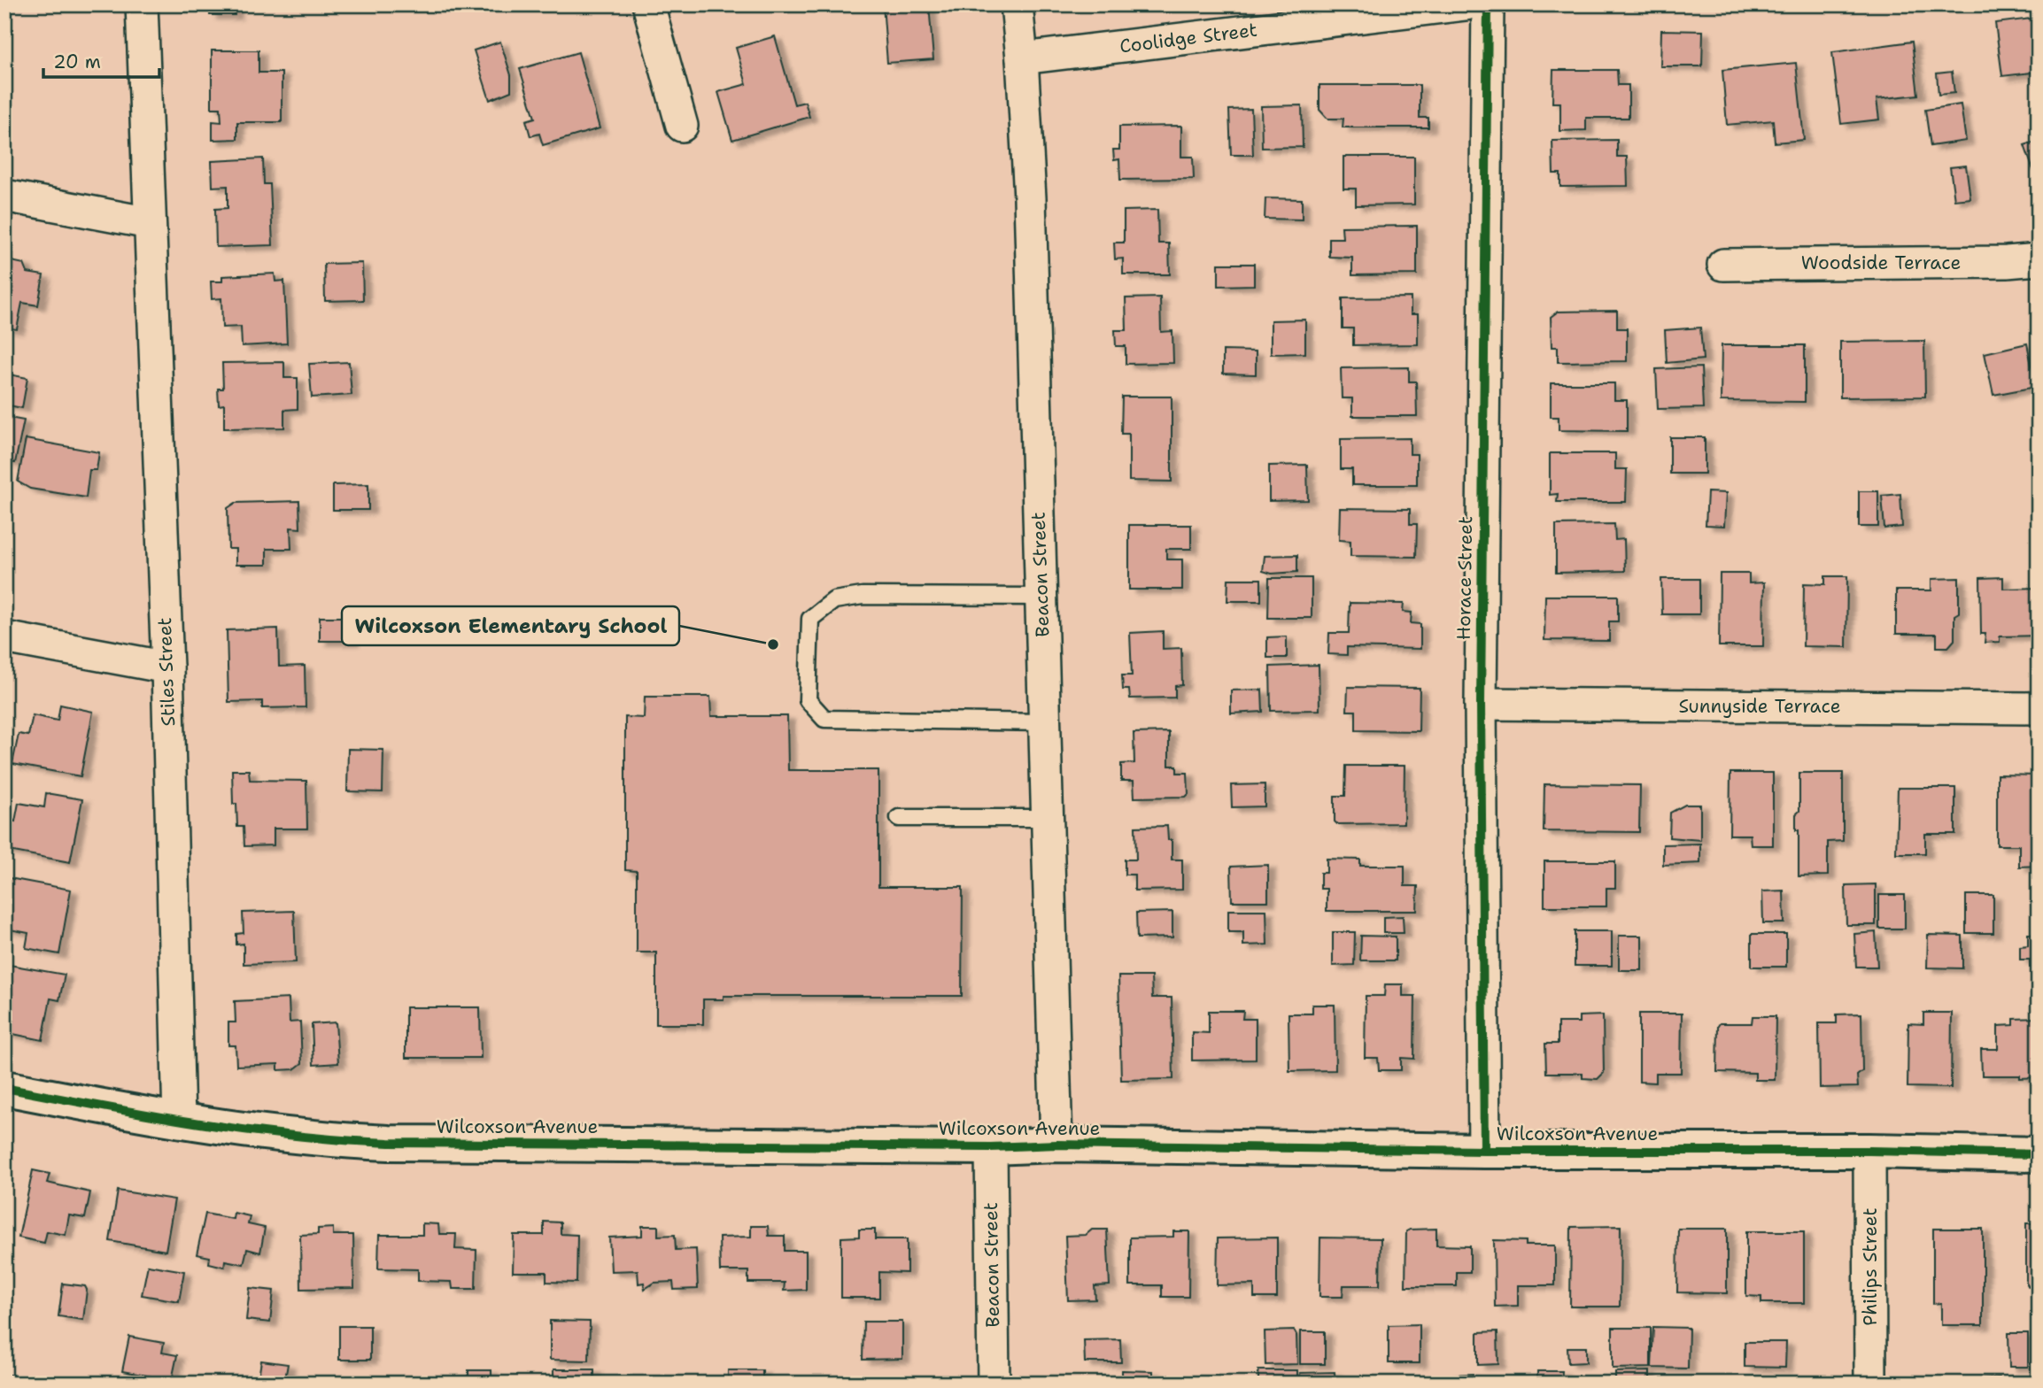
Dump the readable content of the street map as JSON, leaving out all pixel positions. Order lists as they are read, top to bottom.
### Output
{
  "streets": {
    "street": [
      "Coolidge Street",
      "Woodside Terrace",
      "Beacon Street",
      "Horace Street",
      "Stiles Street",
      "Sunnyside Terrace",
      "Wilcoxson Avenue",
      "Philips Street"
    ]
  },
  "crossings": [
    ["Coolidge Street", "Beacon Street"],
    ["Beacon Street", "Wilcoxson Avenue"],
    ["Horace Street", "Sunnyside Terrace"],
    ["Horace Street", "Wilcoxson Avenue"],
    ["Stiles Street", "Wilcoxson Avenue"],
    ["Wilcoxson Avenue", "Philips Street"]
  ],
  "places": ["Wilcoxson Elementary School"],
  "scale_bar": "20 m"
}
